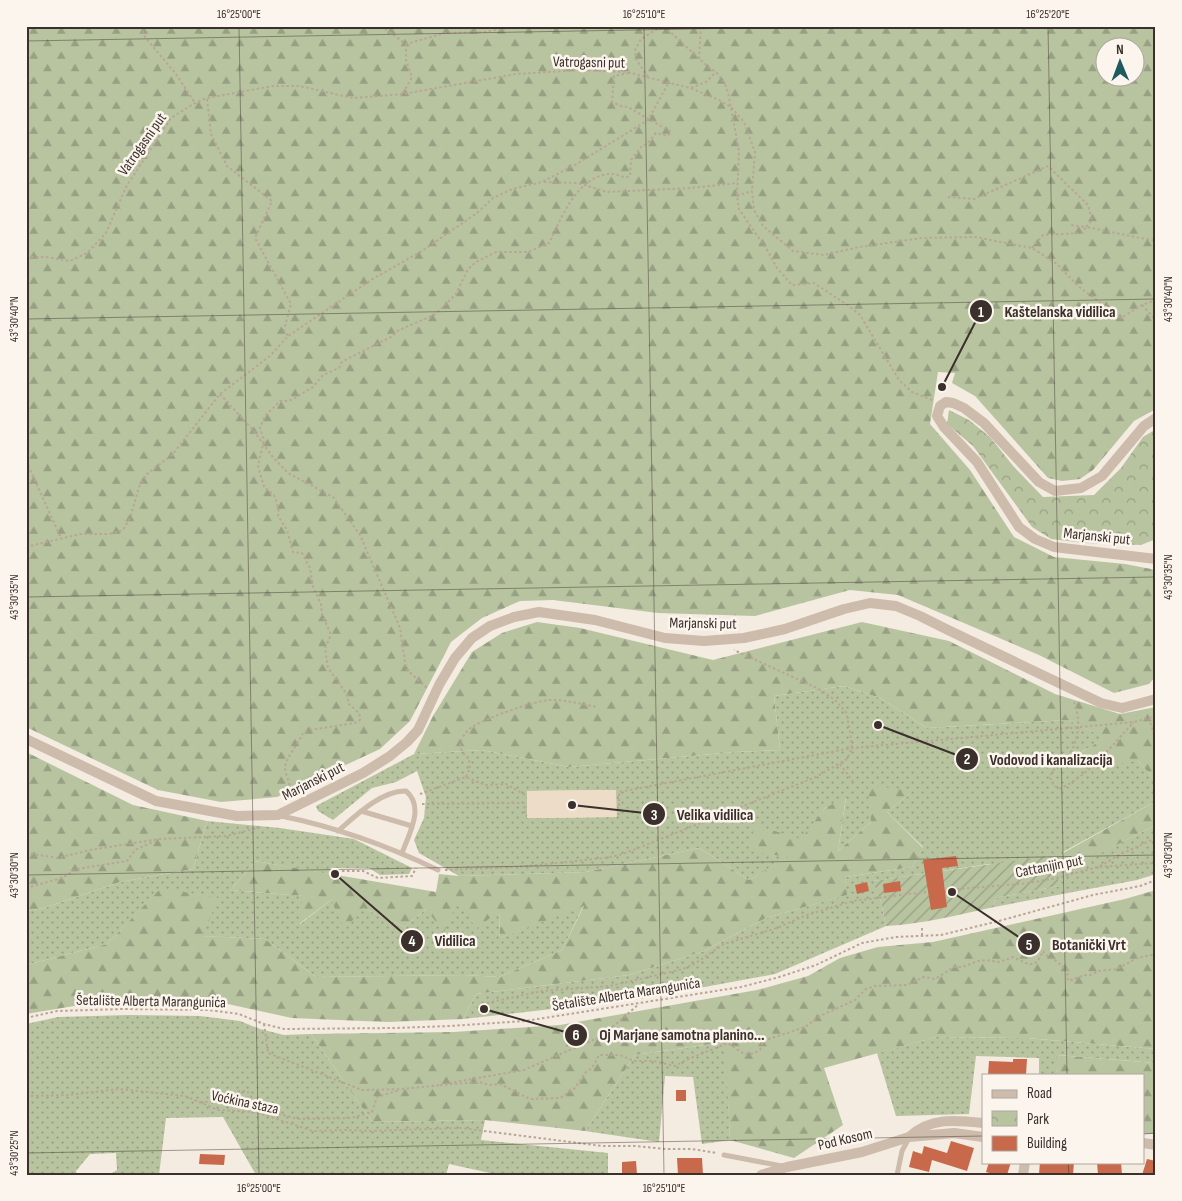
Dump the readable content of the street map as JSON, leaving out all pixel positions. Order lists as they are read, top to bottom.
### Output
{
  "streets": {
    "street": ["Marjanski put", "Pod Kosom"],
    "path": [
      "Vatrogasni put",
      "Cattanijin put",
      "Šetalište Alberta Marangunića",
      "Voćkina staza"
    ]
  },
  "crossings": [
    ["Voćkina staza", "Pod Kosom"]
  ],
  "places": [
    "Kaštelanska vidilica",
    "Vodovod i kanalizacija",
    "Velika vidilica",
    "Vidilica",
    "Botanički Vrt",
    "Oj Marjane samotna planino..."
  ],
  "legend": ["Road", "Park", "Building"],
  "north": "top",
  "coordinates": [
    "16°25'00\"E",
    "16°25'10\"E",
    "16°25'20\"E",
    "43°30'40\"N",
    "43°30'35\"N",
    "43°30'30\"N",
    "43°30'25\"N"
  ]
}
